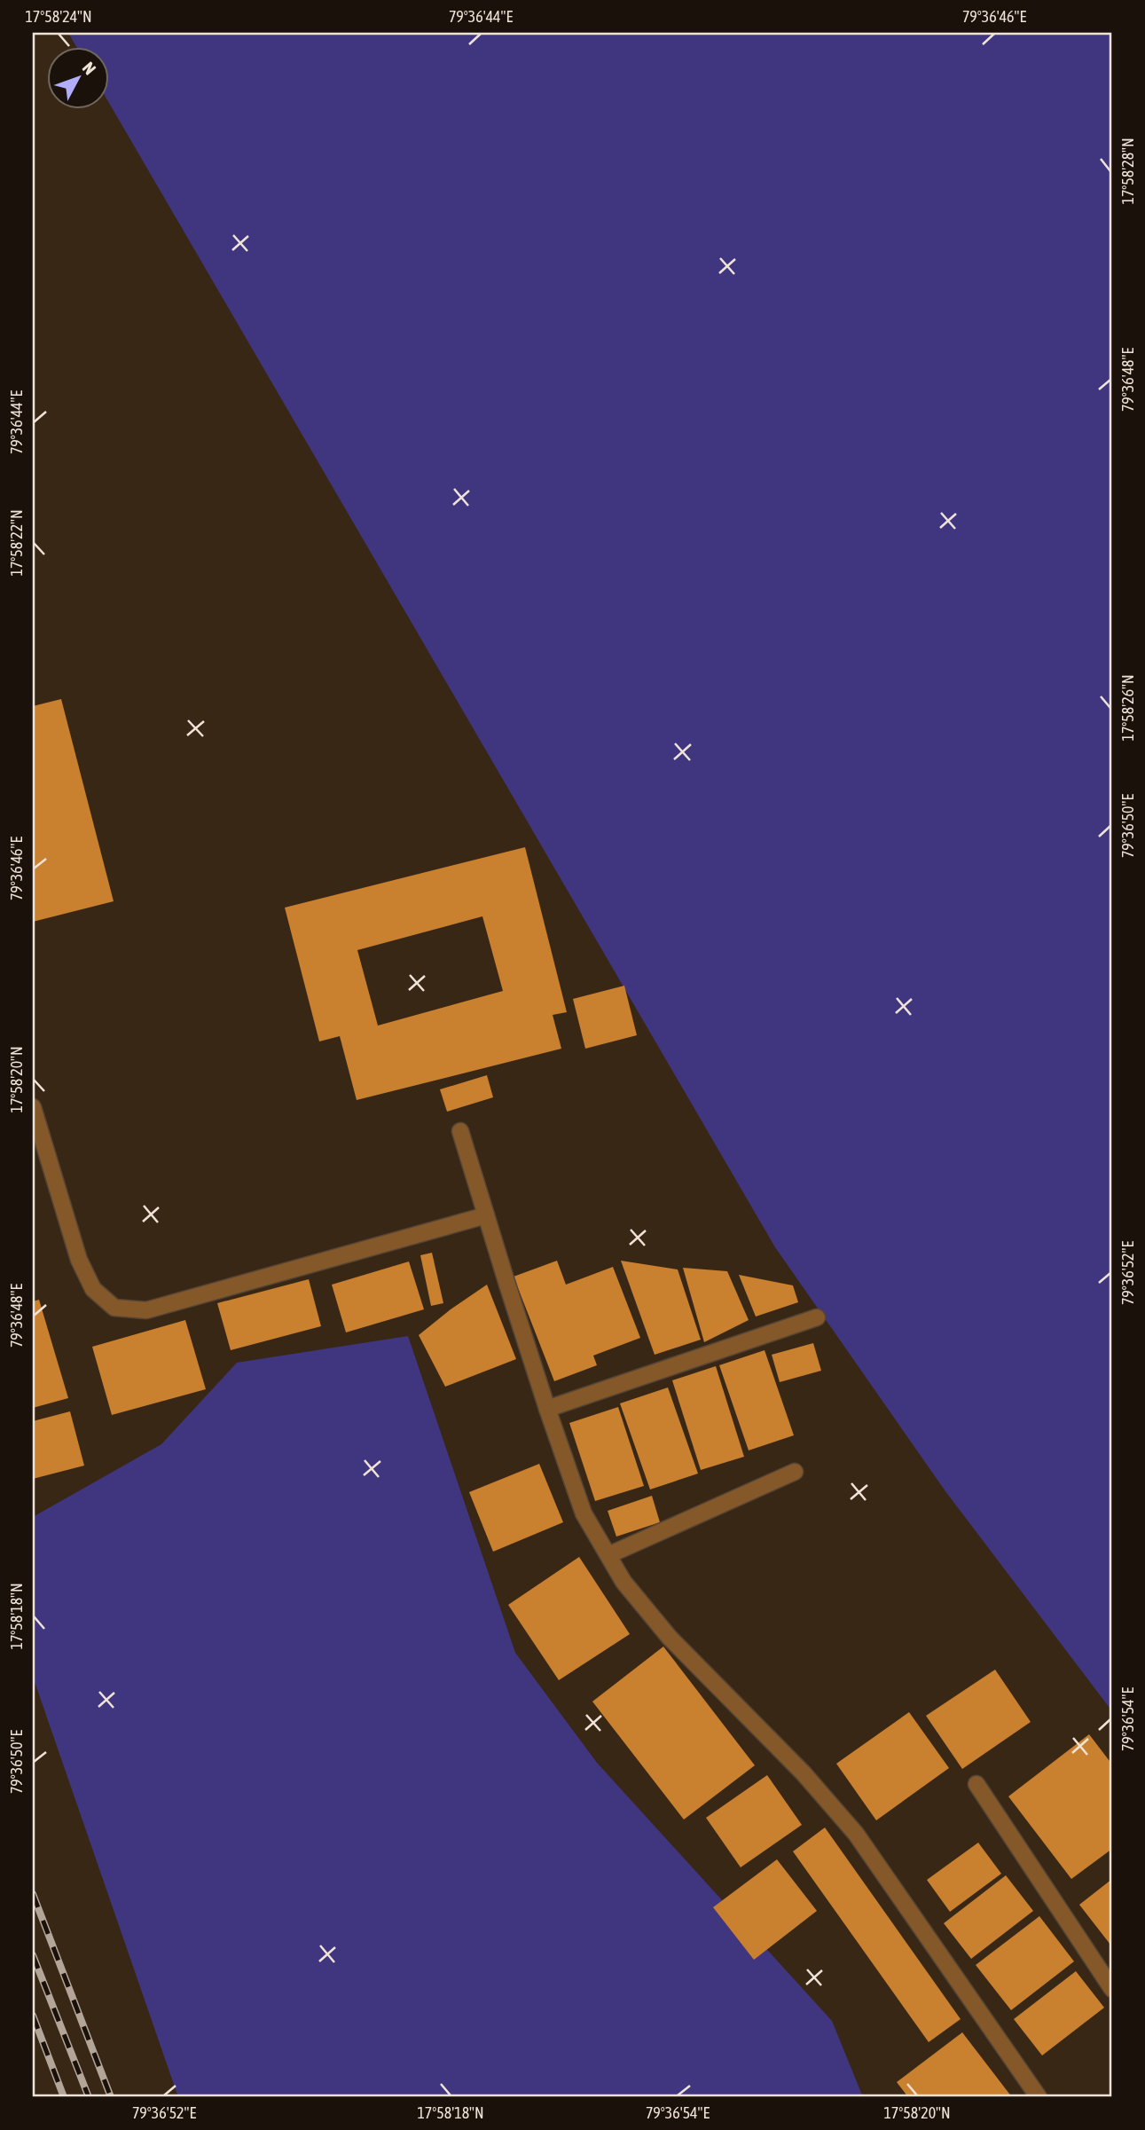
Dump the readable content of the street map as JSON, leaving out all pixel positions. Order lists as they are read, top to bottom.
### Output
{
  "north": "top right",
  "coordinates": [
    "17°58'24\"N",
    "79°36'44\"E",
    "79°36'46\"E",
    "17°58'28\"N",
    "79°36'48\"E",
    "17°58'22\"N",
    "17°58'26\"N",
    "79°36'50\"E",
    "17°58'20\"N",
    "79°36'52\"E",
    "17°58'18\"N",
    "79°36'54\"E"
  ]
}
